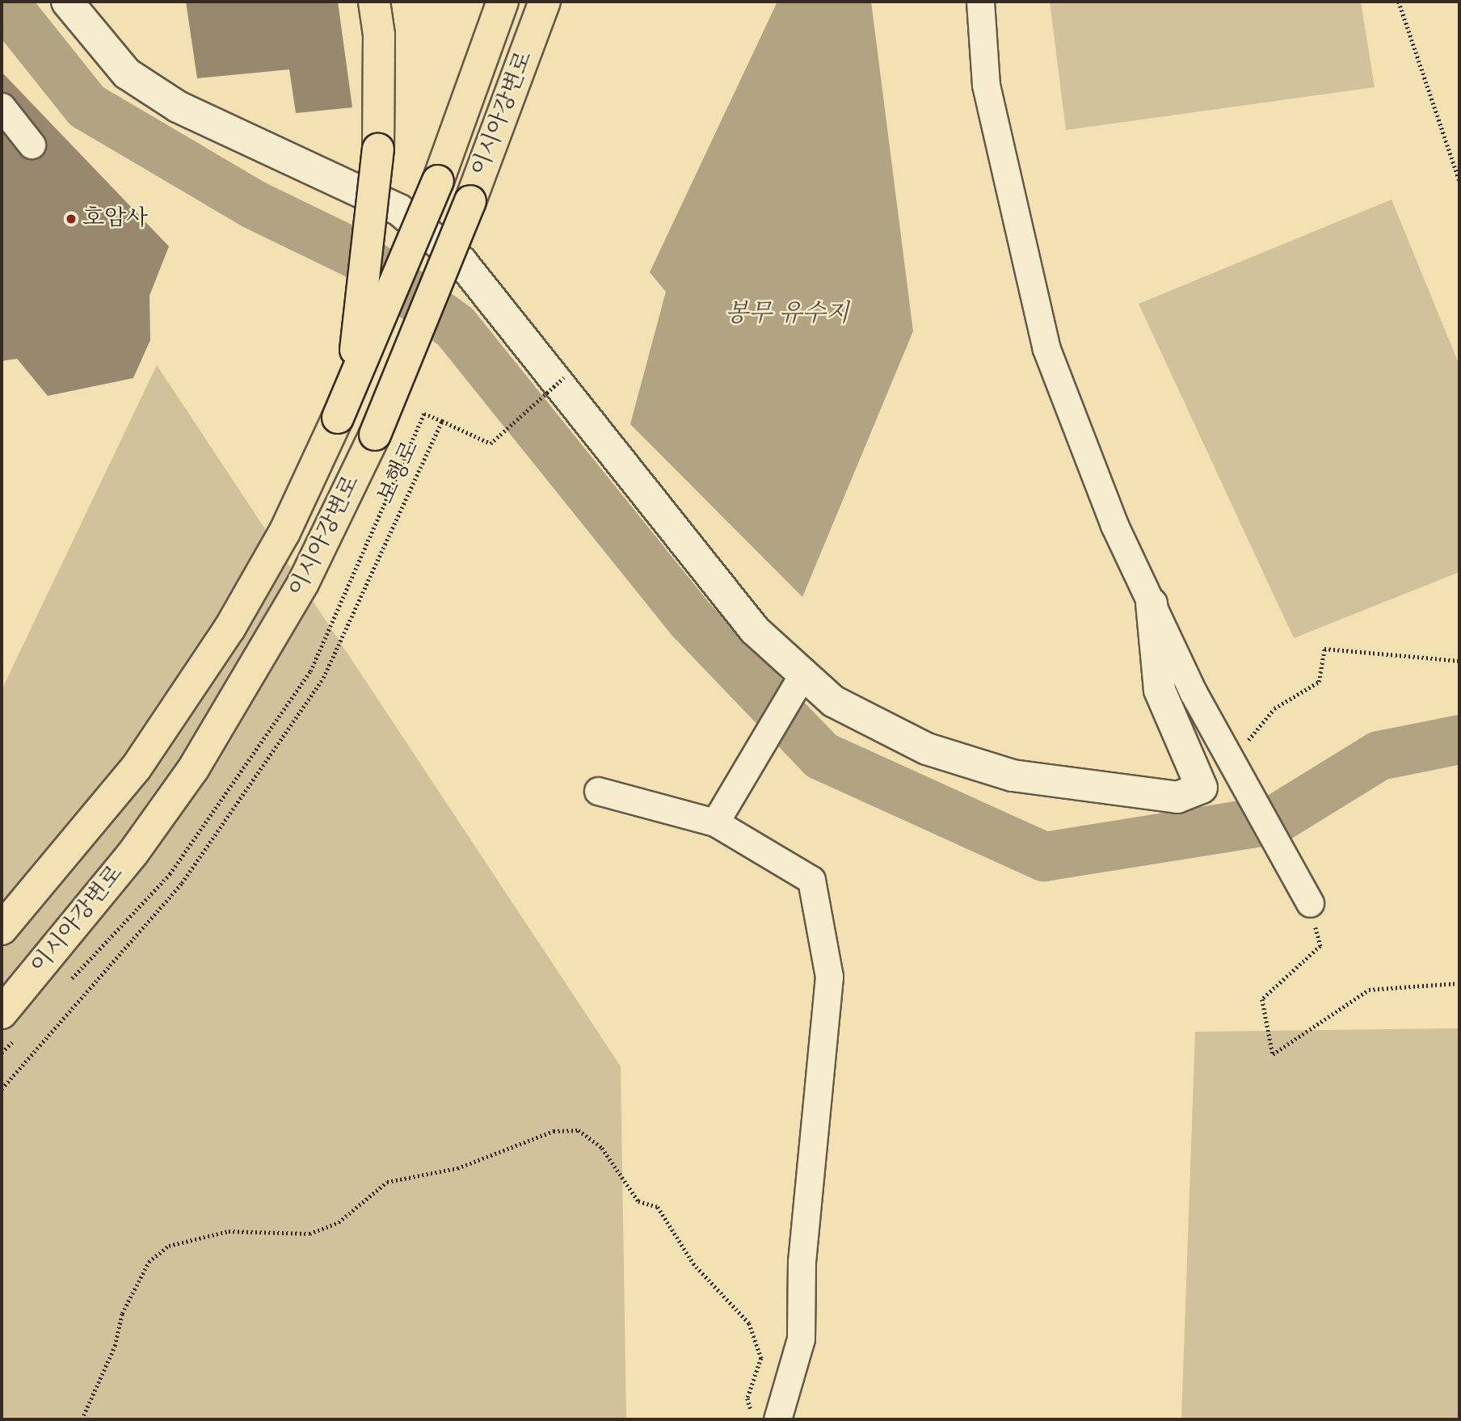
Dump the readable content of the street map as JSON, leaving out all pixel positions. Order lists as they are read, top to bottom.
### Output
{
  "streets": {
    "highway": ["이시아강변로"],
    "path": ["보행로"]
  },
  "water": ["봉무 유수지"],
  "places": ["호암사"]
}
